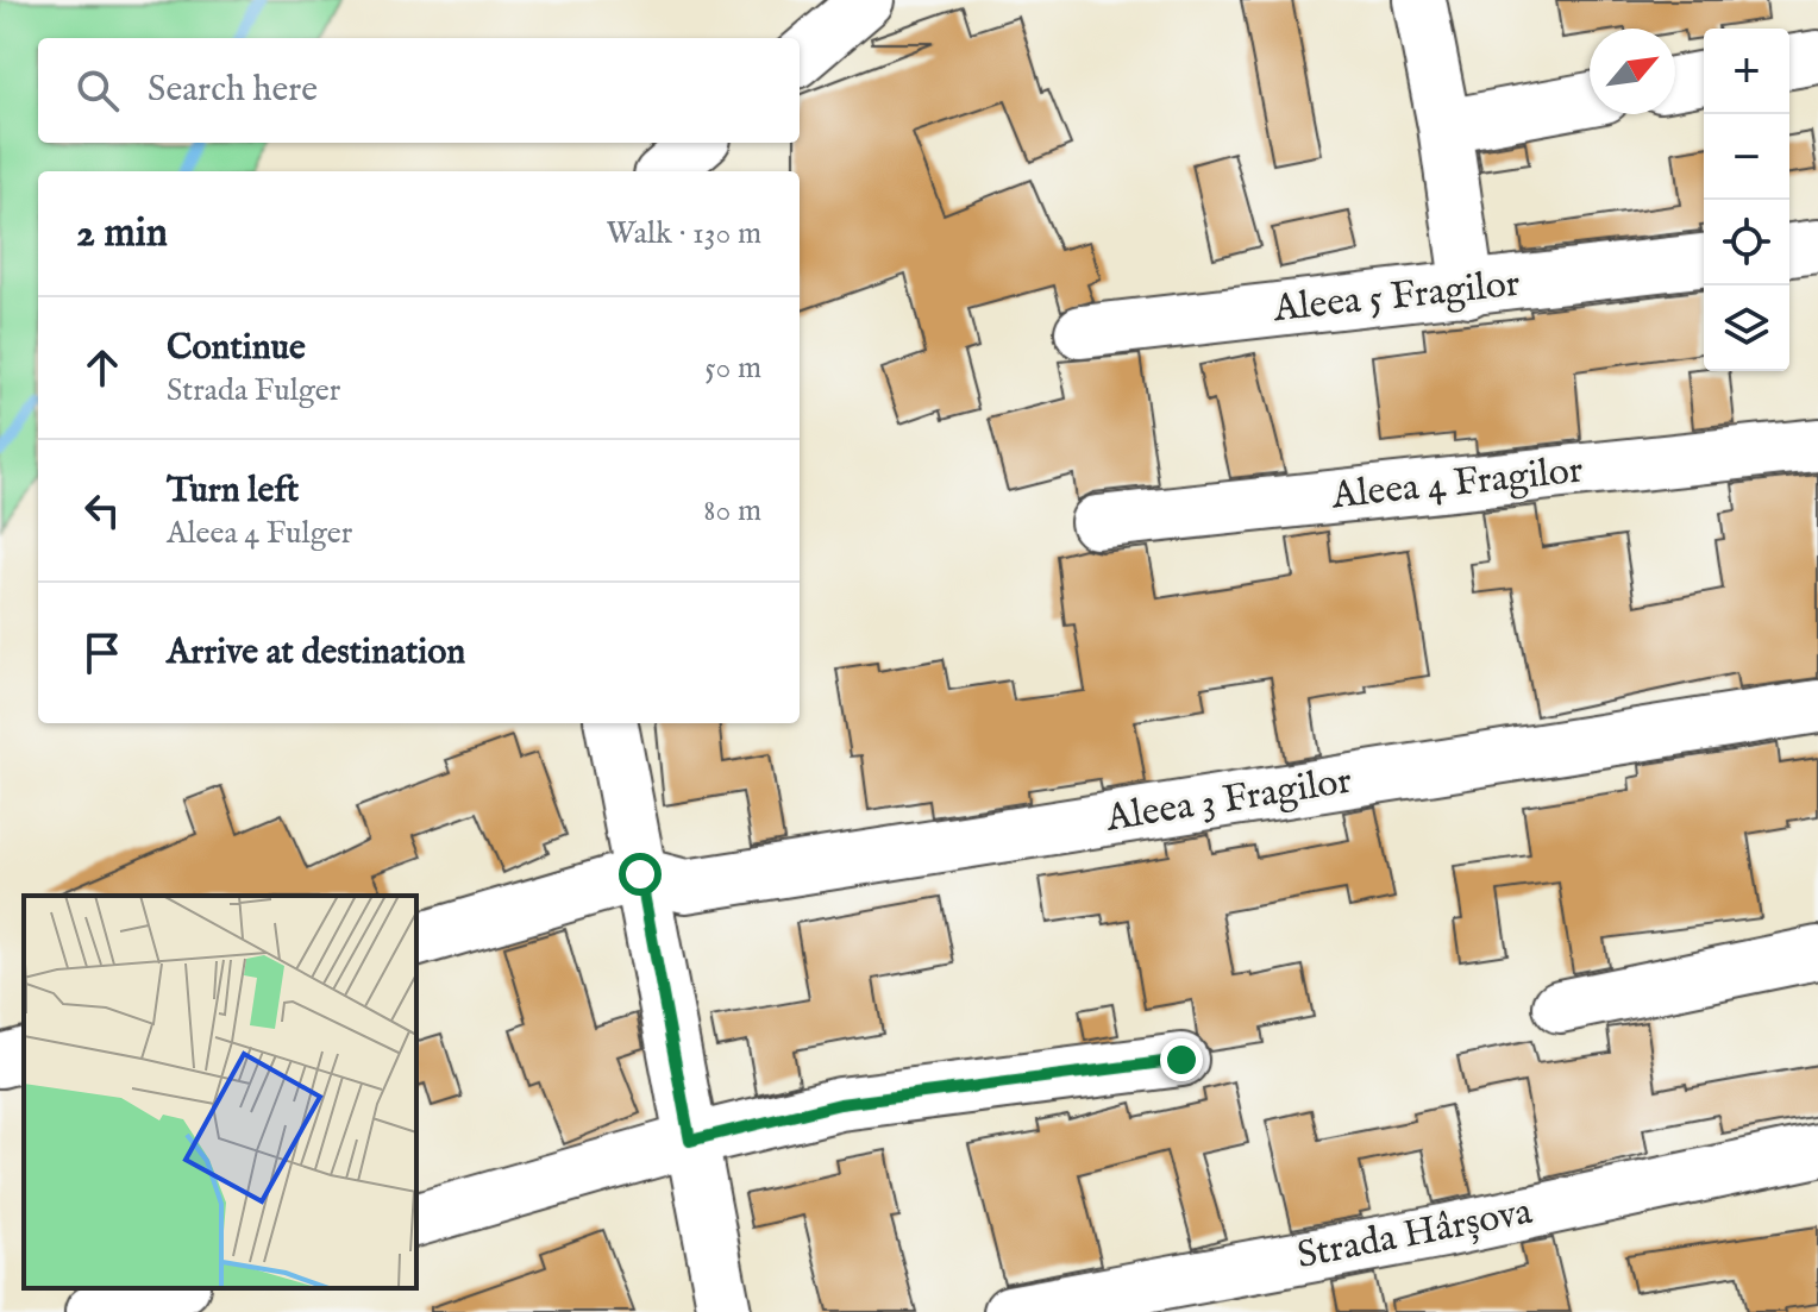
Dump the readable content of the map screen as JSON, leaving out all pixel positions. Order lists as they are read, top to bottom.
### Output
{
  "streets": {
    "street": [
      "Aleea 5 Fragilor",
      "Aleea 4 Fragilor",
      "Aleea 3 Fragilor",
      "Strada Hârșova"
    ]
  },
  "north": "top right",
  "page": {
    "map_buttons": ["+", "−"],
    "search": "Search here",
    "heading": ["2 min", "Walk · 130 m"],
    "list": [
      ["Continue", "Strada Fulger", "50 m"],
      ["Turn left", "Aleea 4 Fulger", "80 m"],
      "Arrive at destination"
    ]
  }
}
